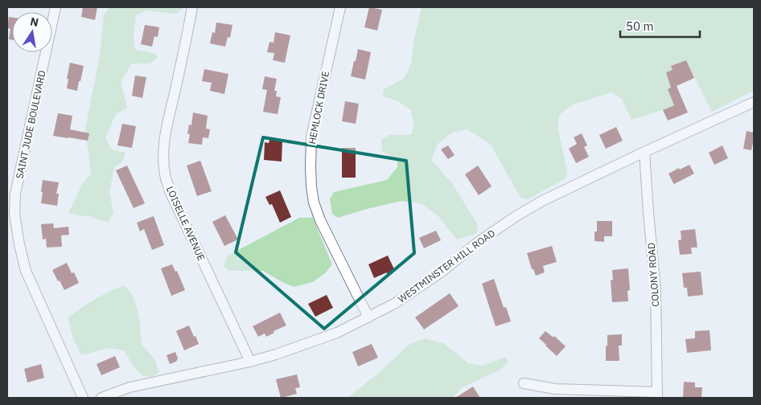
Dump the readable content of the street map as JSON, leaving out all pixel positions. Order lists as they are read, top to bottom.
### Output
{
  "streets": {
    "street": [
      "HEMLOCK DRIVE",
      "SAINT JUDE BOULEVARD",
      "LOISELLE AVENUE",
      "WESTMINSTER HILL ROAD",
      "COLONY ROAD"
    ]
  },
  "crossings": [
    ["HEMLOCK DRIVE", "WESTMINSTER HILL ROAD"],
    ["LOISELLE AVENUE", "WESTMINSTER HILL ROAD"],
    ["WESTMINSTER HILL ROAD", "COLONY ROAD"]
  ],
  "scale_bar": "50 m",
  "north": "top"
}
